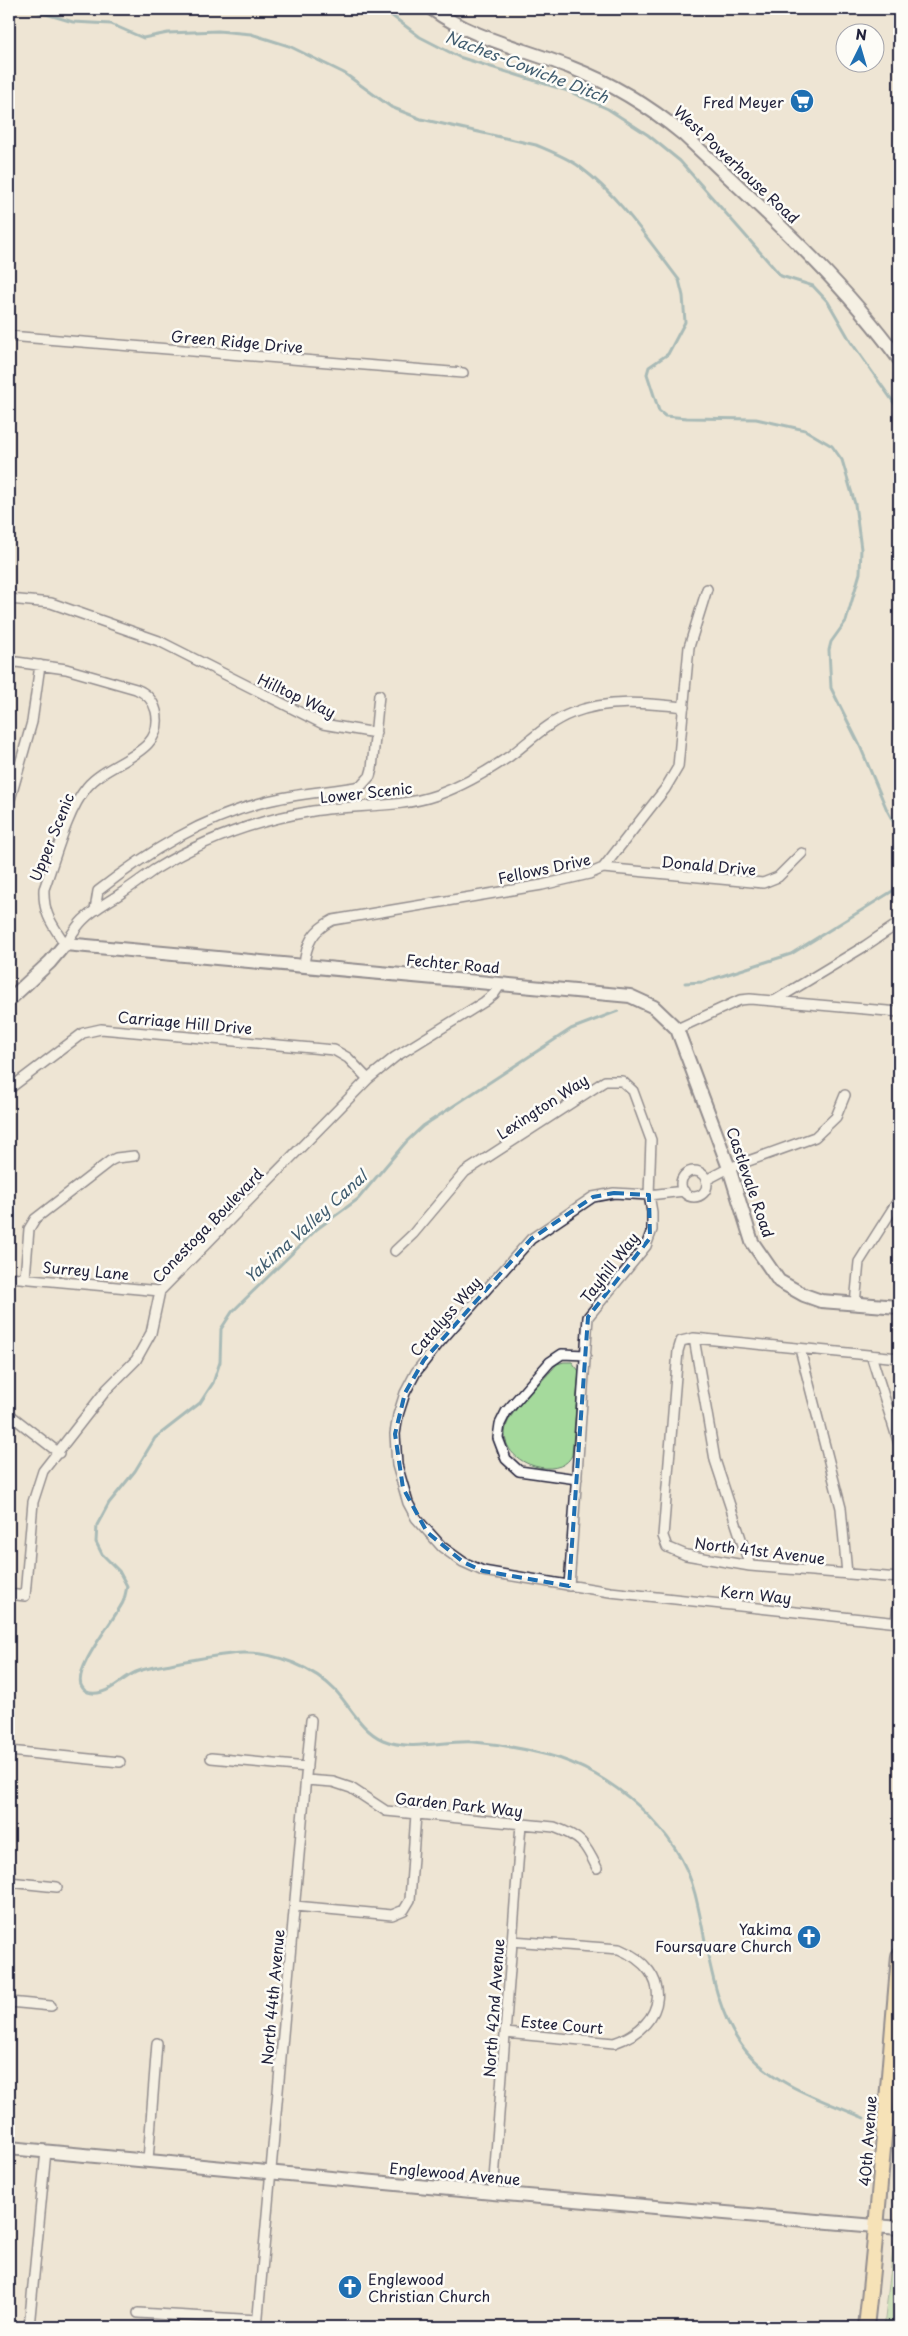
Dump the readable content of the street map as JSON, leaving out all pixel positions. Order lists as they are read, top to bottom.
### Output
{
  "streets": {
    "main road": ["40th Avenue"],
    "street": [
      "West Powerhouse Road",
      "Green Ridge Drive",
      "Hilltop Way",
      "Lower Scenic",
      "Upper Scenic",
      "Donald Drive",
      "Fellows Drive",
      "Fechter Road",
      "Carriage Hill Drive",
      "Lexington Way",
      "Castlevale Road",
      "Conestoga Boulevard",
      "Tayhill Way",
      "Surrey Lane",
      "Catalyss Way",
      "North 41st Avenue",
      "Kern Way",
      "Garden Park Way",
      "North 44th Avenue",
      "North 42nd Avenue",
      "Estee Court",
      "Englewood Avenue"
    ]
  },
  "crossings": [
    ["Lower Scenic", "Upper Scenic"],
    ["Lower Scenic", "Fellows Drive"],
    ["Lower Scenic", "Fechter Road"],
    ["Upper Scenic", "Fechter Road"],
    ["Donald Drive", "Fellows Drive"],
    ["Fellows Drive", "Fechter Road"],
    ["Fechter Road", "Castlevale Road"],
    ["Fechter Road", "Conestoga Boulevard"],
    ["Carriage Hill Drive", "Conestoga Boulevard"],
    ["Lexington Way", "Tayhill Way"],
    ["Lexington Way", "Catalyss Way"],
    ["Castlevale Road", "Catalyss Way"],
    ["Conestoga Boulevard", "Surrey Lane"],
    ["Tayhill Way", "Catalyss Way"],
    ["Catalyss Way", "Kern Way"],
    ["Garden Park Way", "North 44th Avenue"],
    ["Garden Park Way", "North 42nd Avenue"],
    ["North 44th Avenue", "Englewood Avenue"],
    ["North 42nd Avenue", "Estee Court"],
    ["North 42nd Avenue", "Englewood Avenue"],
    ["40th Avenue", "Englewood Avenue"]
  ],
  "water": ["Naches-Cowiche Ditch", "Yakima Valley Canal"],
  "places": {
    "supermarket": ["Fred Meyer"],
    "church": ["Yakima Foursquare Church", "Englewood Christian Church"]
  },
  "north": "top"
}
